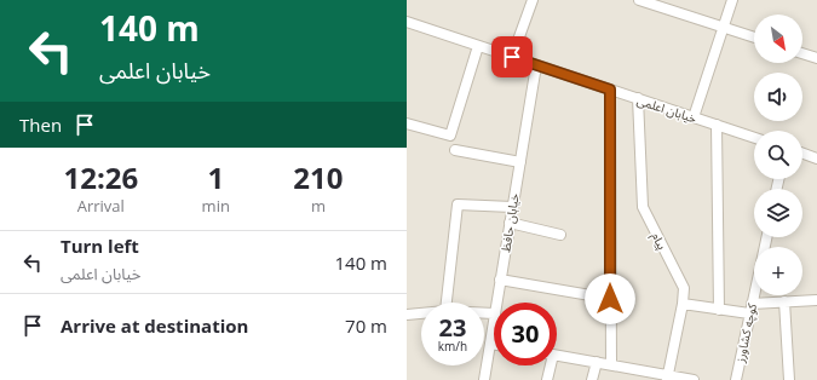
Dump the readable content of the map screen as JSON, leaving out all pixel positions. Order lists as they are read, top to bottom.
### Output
{
  "streets": {
    "street": [
      "خیابان اعلمی",
      "خیابان حافظ",
      "پیام",
      "کوچه کشاورز"
    ]
  },
  "crossings": [
    ["خیابان اعلمی", "خیابان حافظ"],
    ["خیابان اعلمی", "پیام"]
  ],
  "north": "bottom right",
  "page": {
    "turn": ["140 m", "خیابان اعلمی"],
    "map_buttons": "+",
    "then": "Then",
    "eta": [
      "12:26",
      "Arrival",
      "1",
      "min",
      "210",
      "m"
    ],
    "list": [
      {
        "name": "Turn left",
        "note": "خیابان اعلمی",
        "value": "140 m"
      },
      {
        "name": "Arrive at destination",
        "value": "70 m"
      }
    ],
    "speed": "23 km/h",
    "limit": "30"
  }
}
